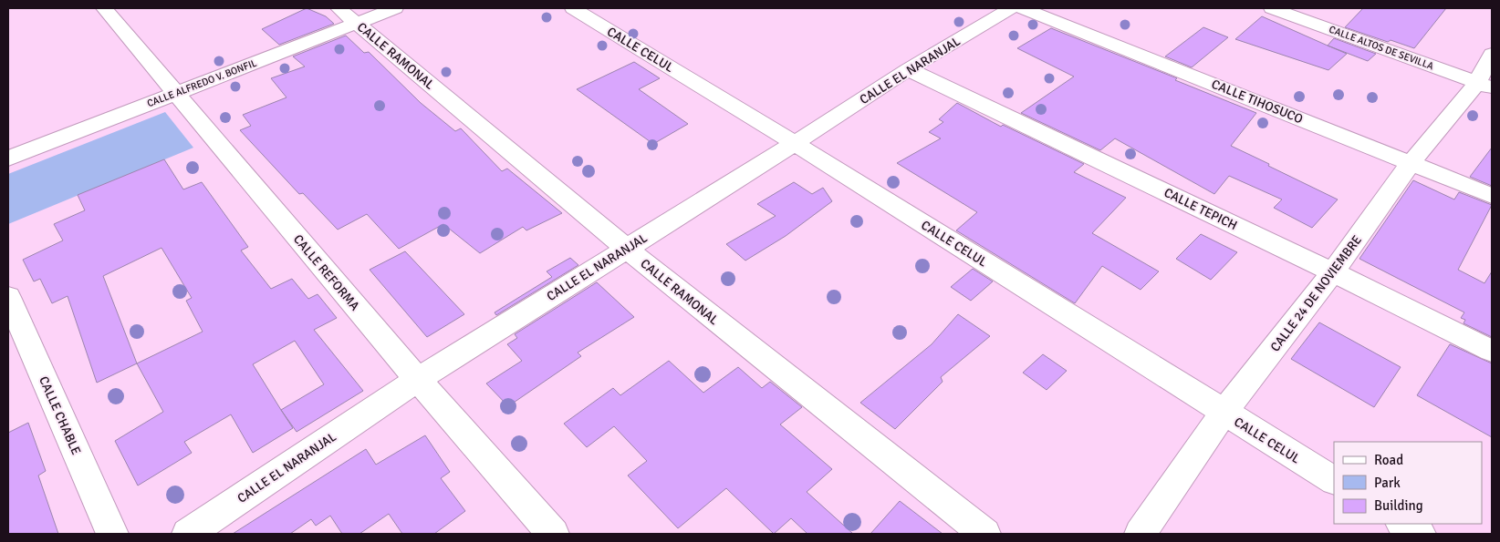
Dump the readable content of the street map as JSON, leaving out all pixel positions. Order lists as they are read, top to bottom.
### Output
{
  "streets": {
    "street": [
      "CALLE ALTOS DE SEVILLA",
      "CALLE CELUL",
      "CALLE RAMONAL",
      "CALLE EL NARANJAL",
      "CALLE ALFREDO V. BONFIL",
      "CALLE TIHOSUCO",
      "CALLE TEPICH",
      "CALLE REFORMA",
      "CALLE 24 DE NOVIEMBRE",
      "CALLE CHABLE"
    ]
  },
  "crossings": [
    ["CALLE ALTOS DE SEVILLA", "CALLE 24 DE NOVIEMBRE"],
    ["CALLE CELUL", "CALLE EL NARANJAL"],
    ["CALLE CELUL", "CALLE 24 DE NOVIEMBRE"],
    ["CALLE RAMONAL", "CALLE EL NARANJAL"],
    ["CALLE RAMONAL", "CALLE ALFREDO V. BONFIL"],
    ["CALLE EL NARANJAL", "CALLE TEPICH"],
    ["CALLE EL NARANJAL", "CALLE REFORMA"],
    ["CALLE ALFREDO V. BONFIL", "CALLE REFORMA"],
    ["CALLE TIHOSUCO", "CALLE 24 DE NOVIEMBRE"],
    ["CALLE TEPICH", "CALLE 24 DE NOVIEMBRE"]
  ],
  "legend": ["Road", "Park", "Building"]
}
